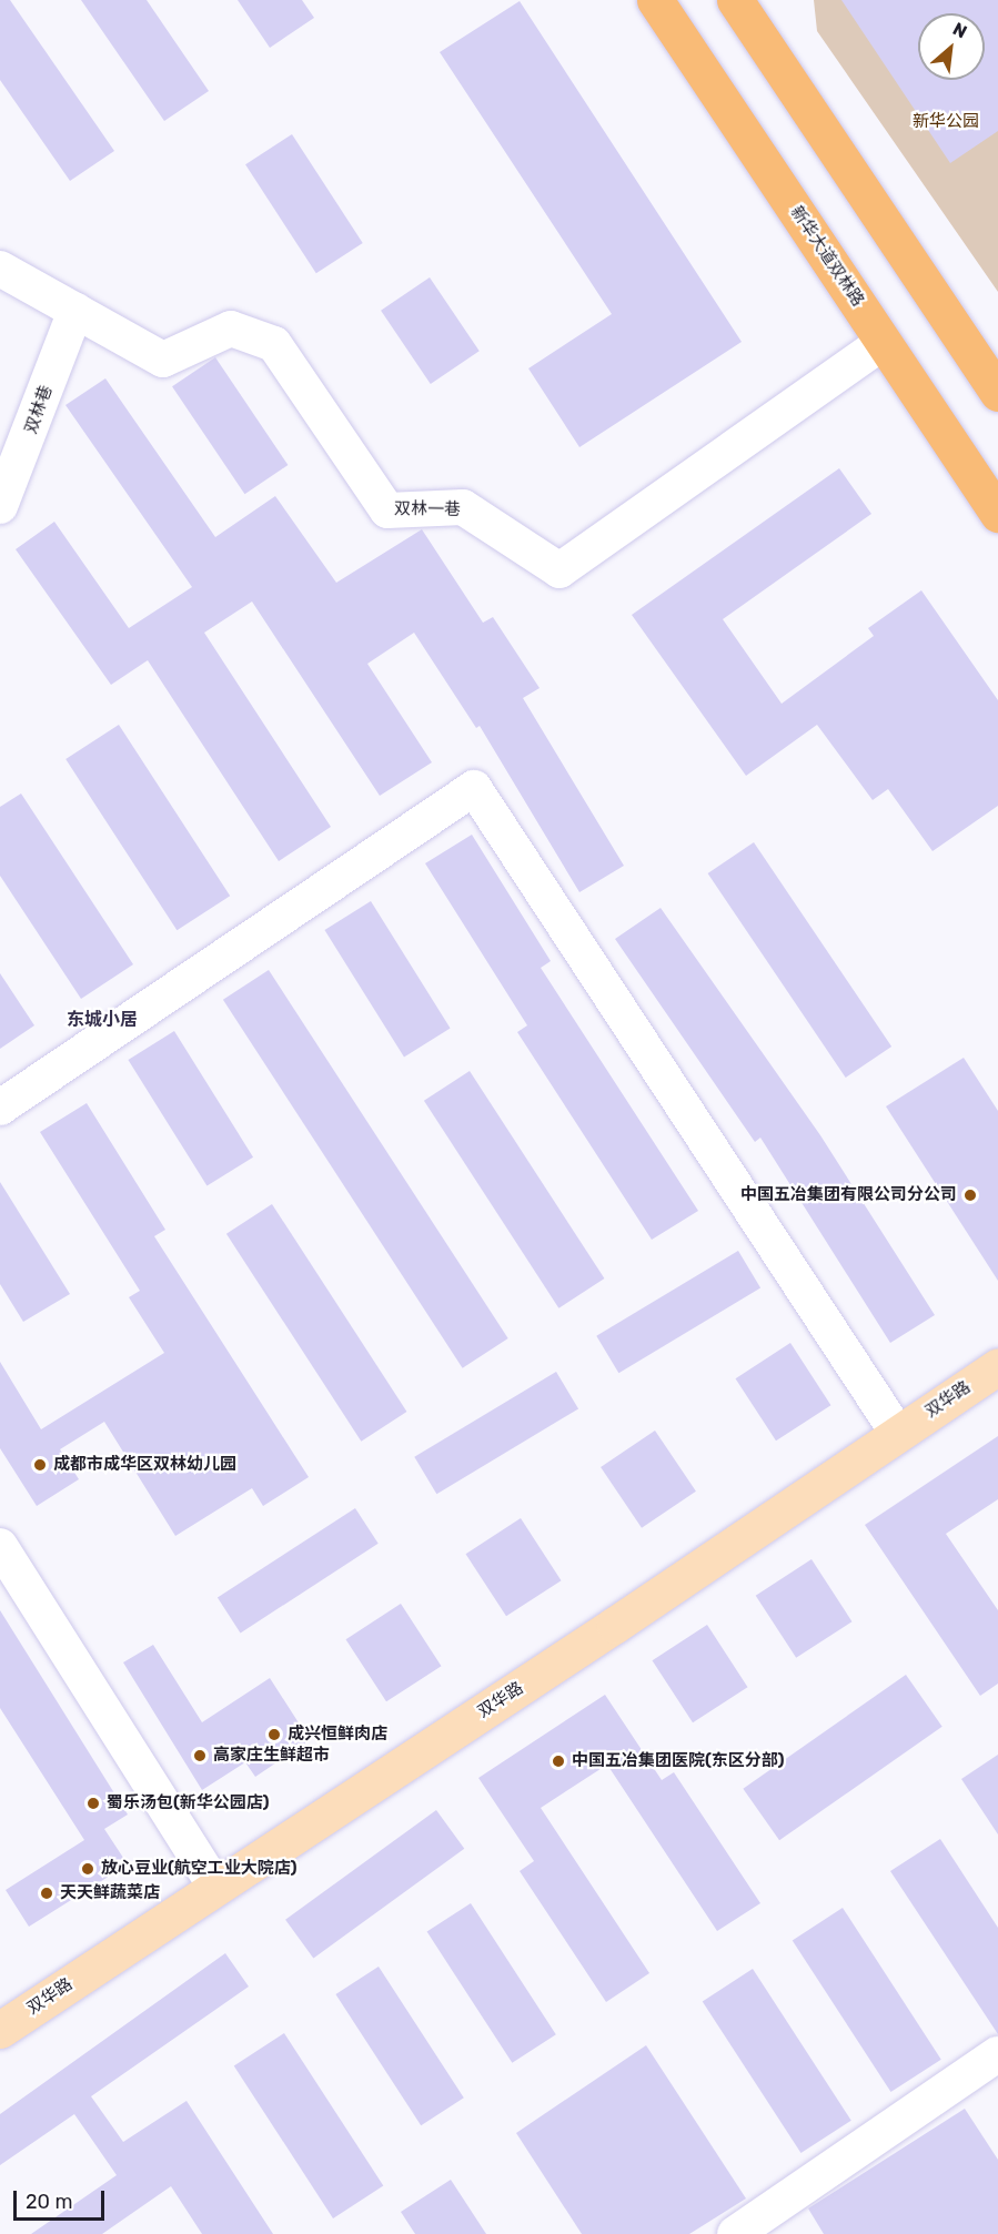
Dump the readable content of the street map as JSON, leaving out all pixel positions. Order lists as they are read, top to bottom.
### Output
{
  "streets": {
    "main road": ["新华大道双林路"],
    "street": ["双林巷", "双林一巷", "双华路"]
  },
  "crossings": [
    ["新华大道双林路", "双林一巷"],
    ["双林巷", "双林一巷"]
  ],
  "districts": ["东城小居"],
  "parks": ["新华公园"],
  "places": [
    "中国五冶集团有限公司分公司",
    "成都市成华区双林幼儿园",
    "成兴恒鲜肉店",
    "高家庄生鲜超市",
    "中国五冶集团医院(东区分部)",
    "蜀乐汤包(新华公园店)",
    "放心豆业(航空工业大院店)",
    "天天鲜蔬菜店"
  ],
  "scale_bar": "20 m",
  "north": "top right"
}
